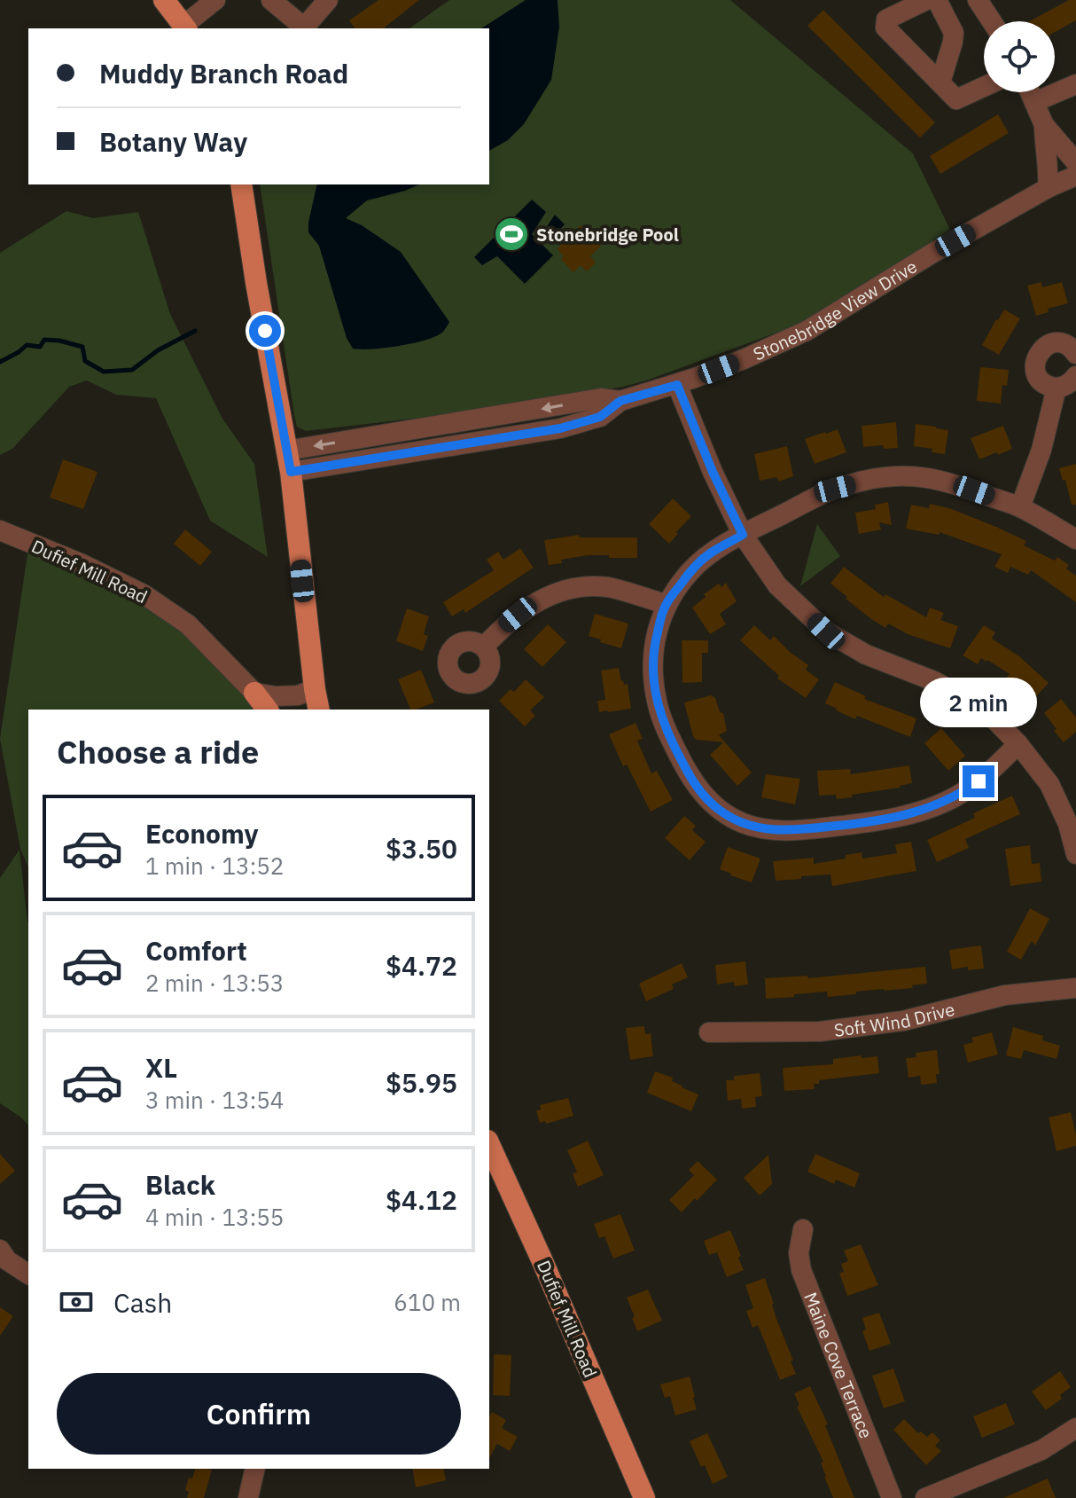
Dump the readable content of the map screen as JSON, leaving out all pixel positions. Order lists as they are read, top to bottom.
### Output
{
  "streets": {
    "main road": ["Dufief Mill Road"],
    "street": ["Stonebridge View Drive", "Soft Wind Drive", "Maine Cove Terrace"]
  },
  "places": {
    "sports": ["Stonebridge Pool"]
  },
  "page": {
    "banner": ["Muddy Branch Road", "Botany Way"],
    "bubble": "2 min",
    "heading": "Choose a ride",
    "list": [
      {
        "name": "Economy",
        "note": "1 min · 13:52",
        "value": "$3.50"
      },
      {
        "name": "Comfort",
        "note": "2 min · 13:53",
        "value": "$4.72"
      },
      {
        "name": "XL",
        "note": "3 min · 13:54",
        "value": "$5.95"
      },
      {
        "name": "Black",
        "note": "4 min · 13:55",
        "value": "$4.12"
      }
    ],
    "pay": ["Cash", "610 m"],
    "buttons": "Confirm"
  }
}
